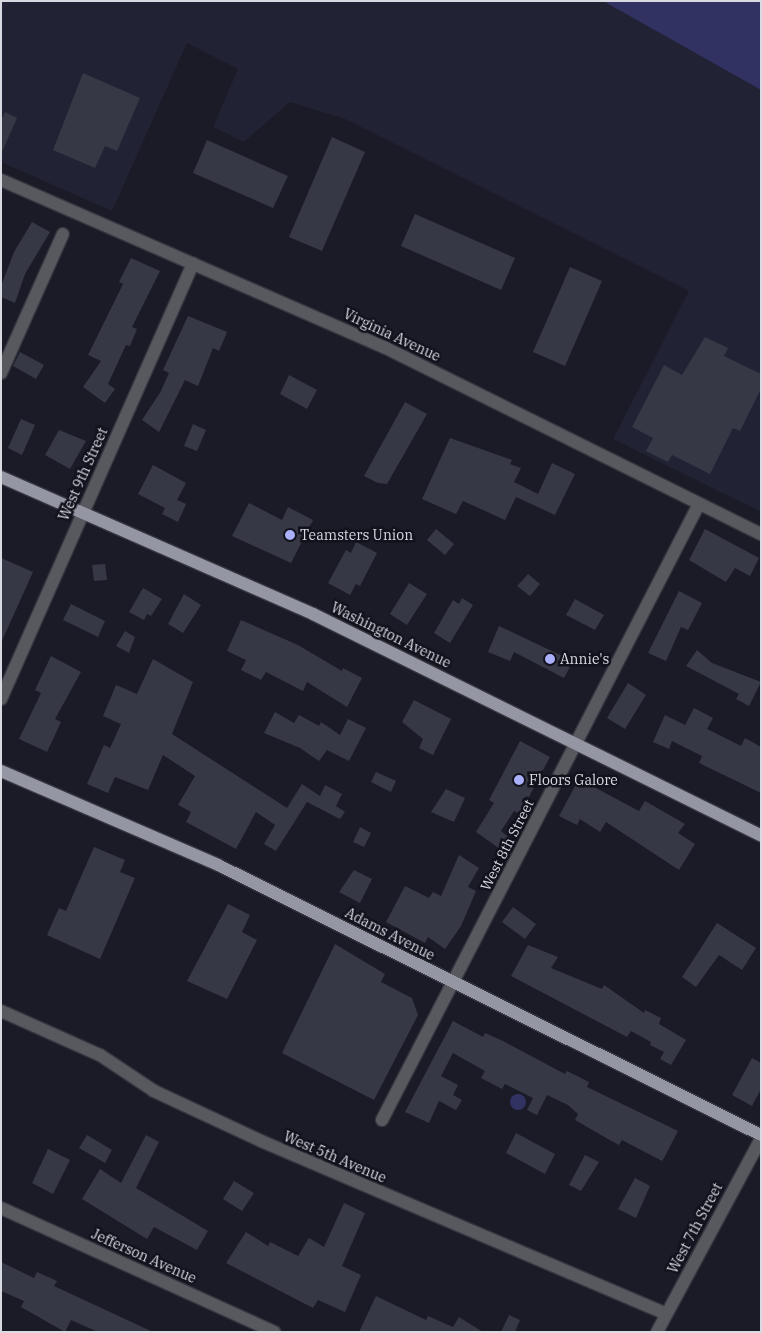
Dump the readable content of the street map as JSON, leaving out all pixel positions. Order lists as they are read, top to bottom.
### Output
{
  "streets": {
    "main road": ["Washington Avenue", "Adams Avenue"],
    "street": [
      "Virginia Avenue",
      "West 9th Street",
      "West 8th Street",
      "West 5th Avenue",
      "West 7th Street",
      "Jefferson Avenue"
    ]
  },
  "crossings": [
    ["Virginia Avenue", "West 9th Street"],
    ["Virginia Avenue", "West 8th Street"],
    ["West 9th Street", "Washington Avenue"],
    ["Washington Avenue", "West 8th Street"],
    ["West 8th Street", "Adams Avenue"],
    ["West 5th Avenue", "West 7th Street"]
  ],
  "places": ["Teamsters Union", "Annie's", "Floors Galore"]
}
